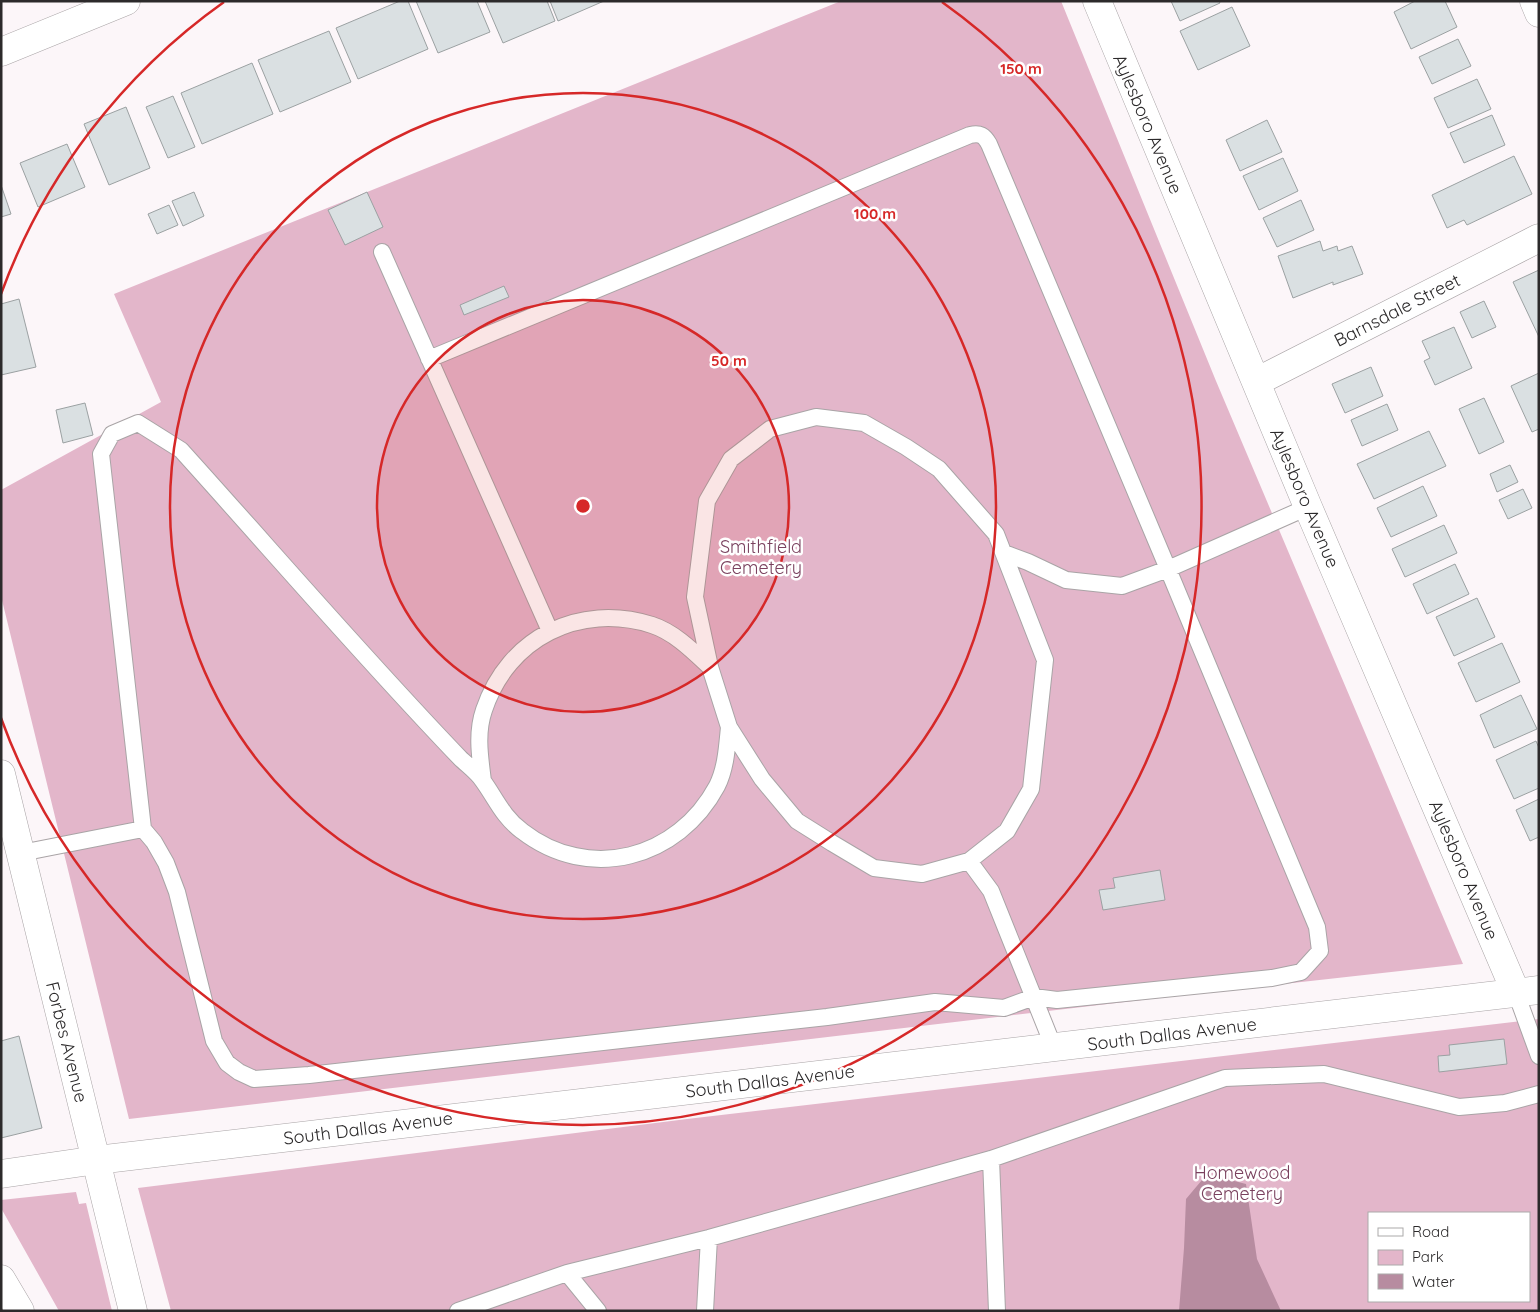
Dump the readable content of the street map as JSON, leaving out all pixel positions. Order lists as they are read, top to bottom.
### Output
{
  "streets": {
    "street": [
      "Aylesboro Avenue",
      "Barnsdale Street",
      "South Dallas Avenue",
      "Forbes Avenue"
    ]
  },
  "crossings": [
    ["Aylesboro Avenue", "Barnsdale Street"],
    ["Aylesboro Avenue", "South Dallas Avenue"],
    ["South Dallas Avenue", "Forbes Avenue"]
  ],
  "parks": ["Smithfield Cemetery", "Homewood Cemetery"],
  "legend": ["Road", "Park", "Water"],
  "rings": ["150 m", "100 m", "50 m"]
}
